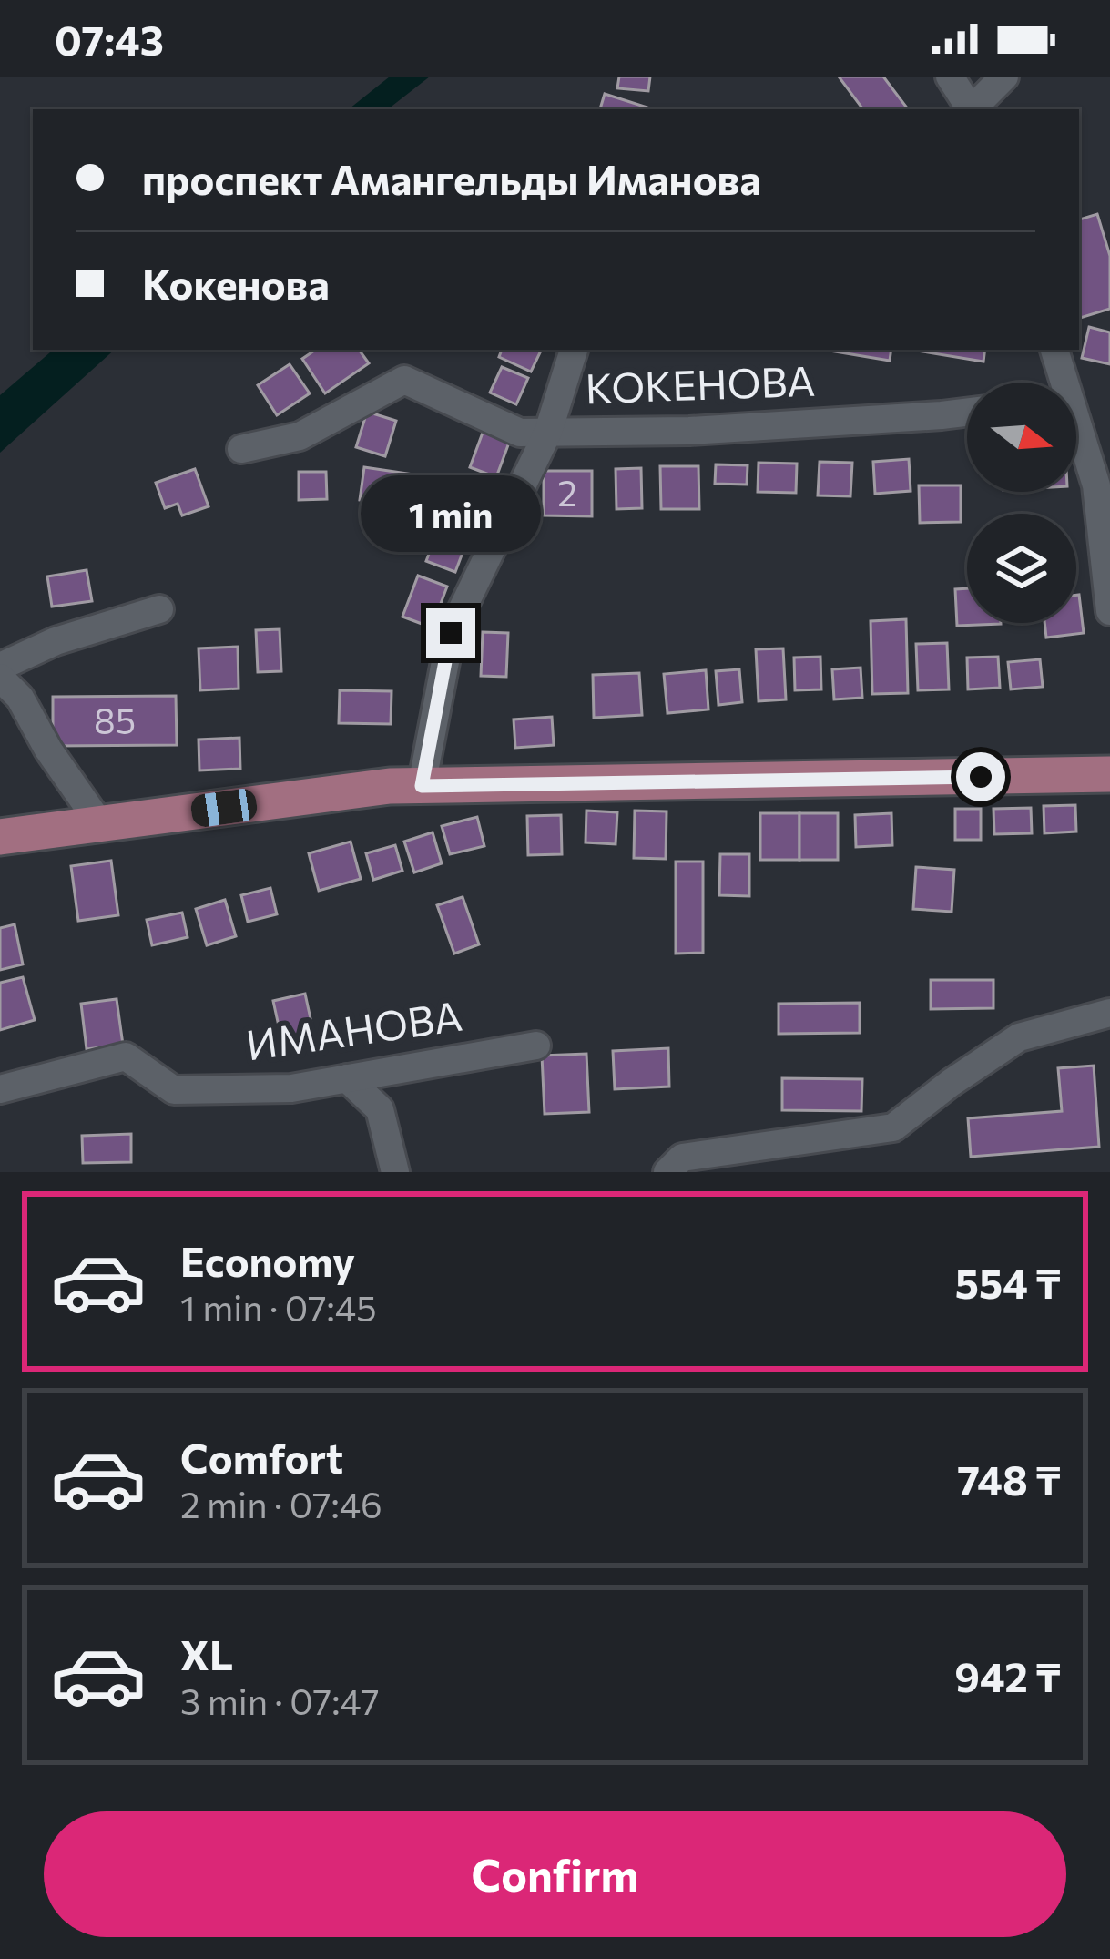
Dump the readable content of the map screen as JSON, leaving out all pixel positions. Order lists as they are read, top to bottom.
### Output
{
  "streets": {
    "street": ["КОКЕНОВА", "ИМАНОВА"]
  },
  "house_numbers": ["2", "85"],
  "north": "right",
  "page": {
    "status": "07:43",
    "banner": ["проспект Амангельды Иманова", "Кокенова"],
    "bubble": "1 min",
    "list": [
      {
        "name": "Economy",
        "note": "1 min · 07:45",
        "value": "554 ₸"
      },
      {
        "name": "Comfort",
        "note": "2 min · 07:46",
        "value": "748 ₸"
      },
      {
        "name": "XL",
        "note": "3 min · 07:47",
        "value": "942 ₸"
      }
    ],
    "buttons": "Confirm"
  }
}
